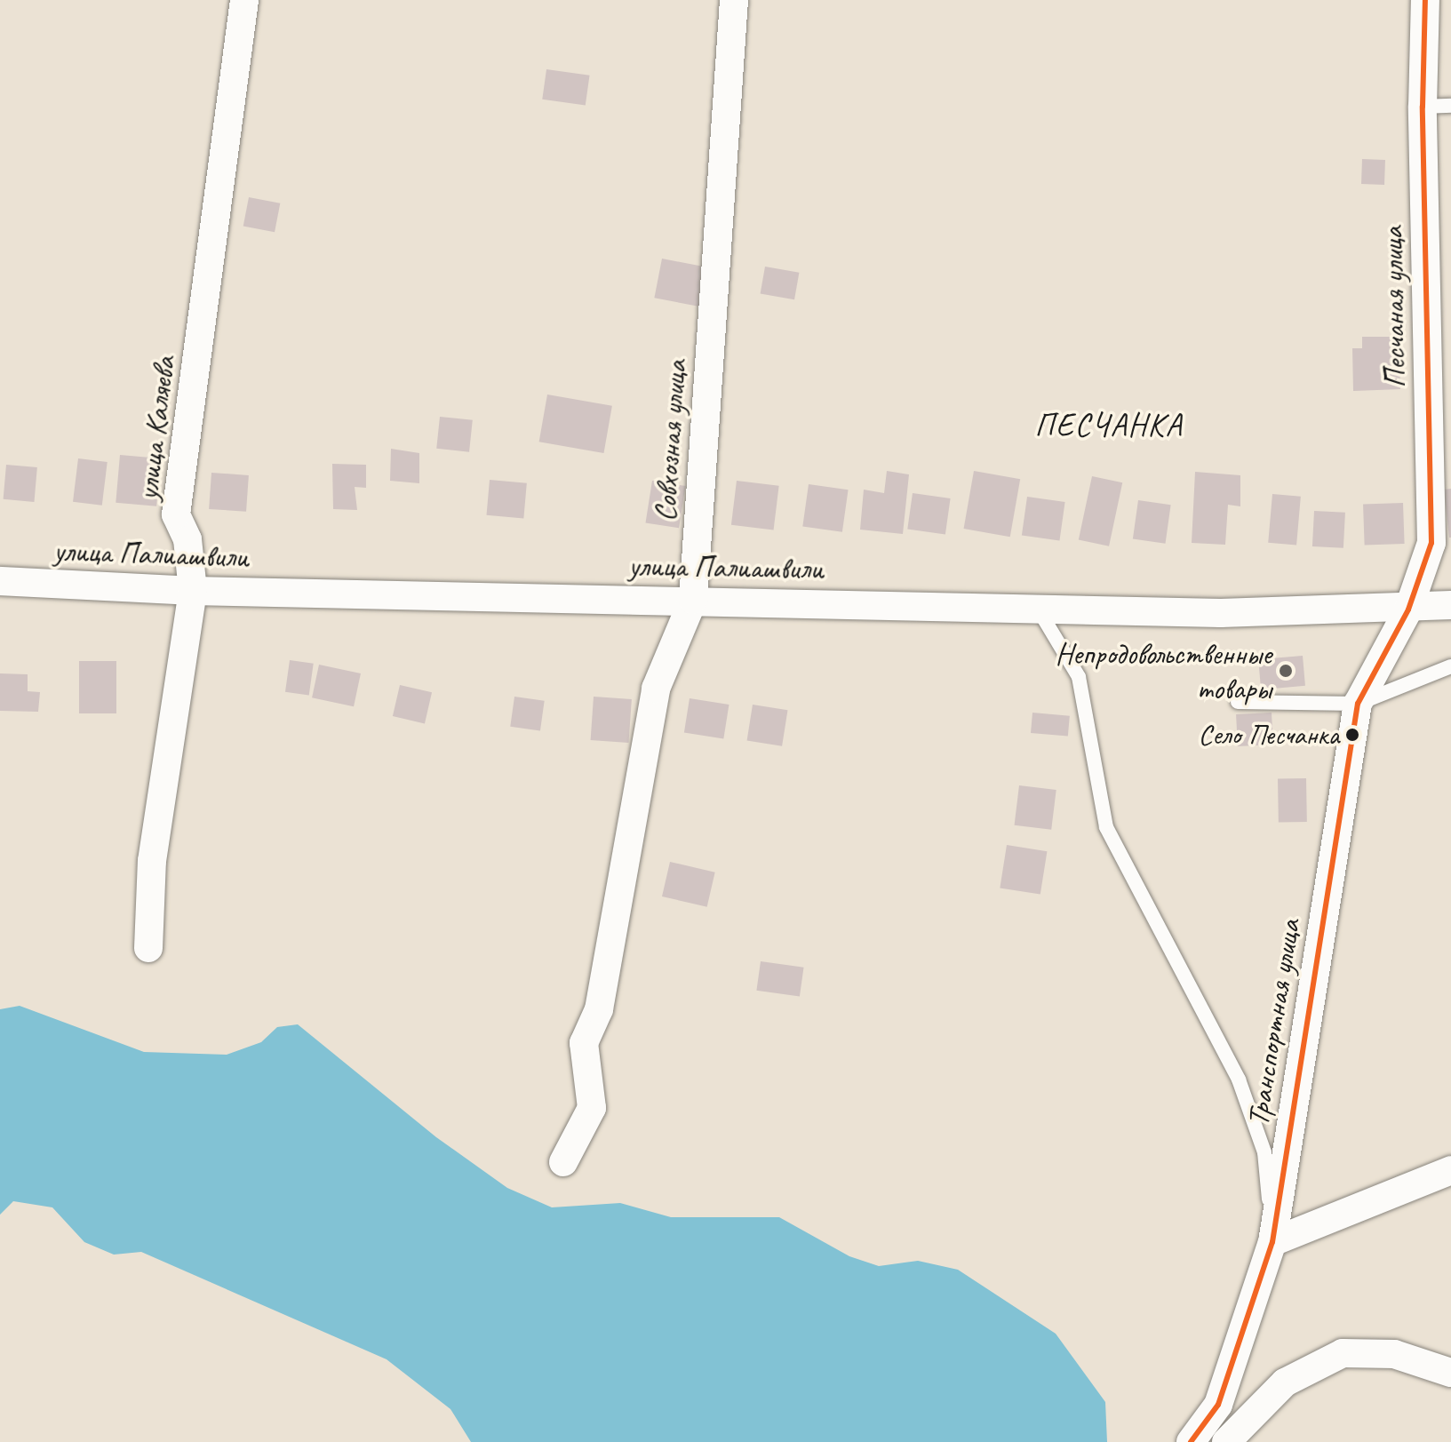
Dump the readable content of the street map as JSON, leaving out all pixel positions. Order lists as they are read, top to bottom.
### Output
{
  "streets": {
    "street": [
      "Песчаная улица",
      "улица Каляева",
      "Совхозная улица",
      "улица Палиашвили",
      "Транспортная улица"
    ]
  },
  "crossings": [
    ["Песчаная улица", "улица Палиашвили"],
    ["Песчаная улица", "Транспортная улица"],
    ["улица Каляева", "улица Палиашвили"],
    ["Совхозная улица", "улица Палиашвили"],
    ["улица Палиашвили", "Транспортная улица"]
  ],
  "districts": ["ПЕСЧАНКА"],
  "places": ["Непродовольственные товары", "Село Песчанка"]
}
